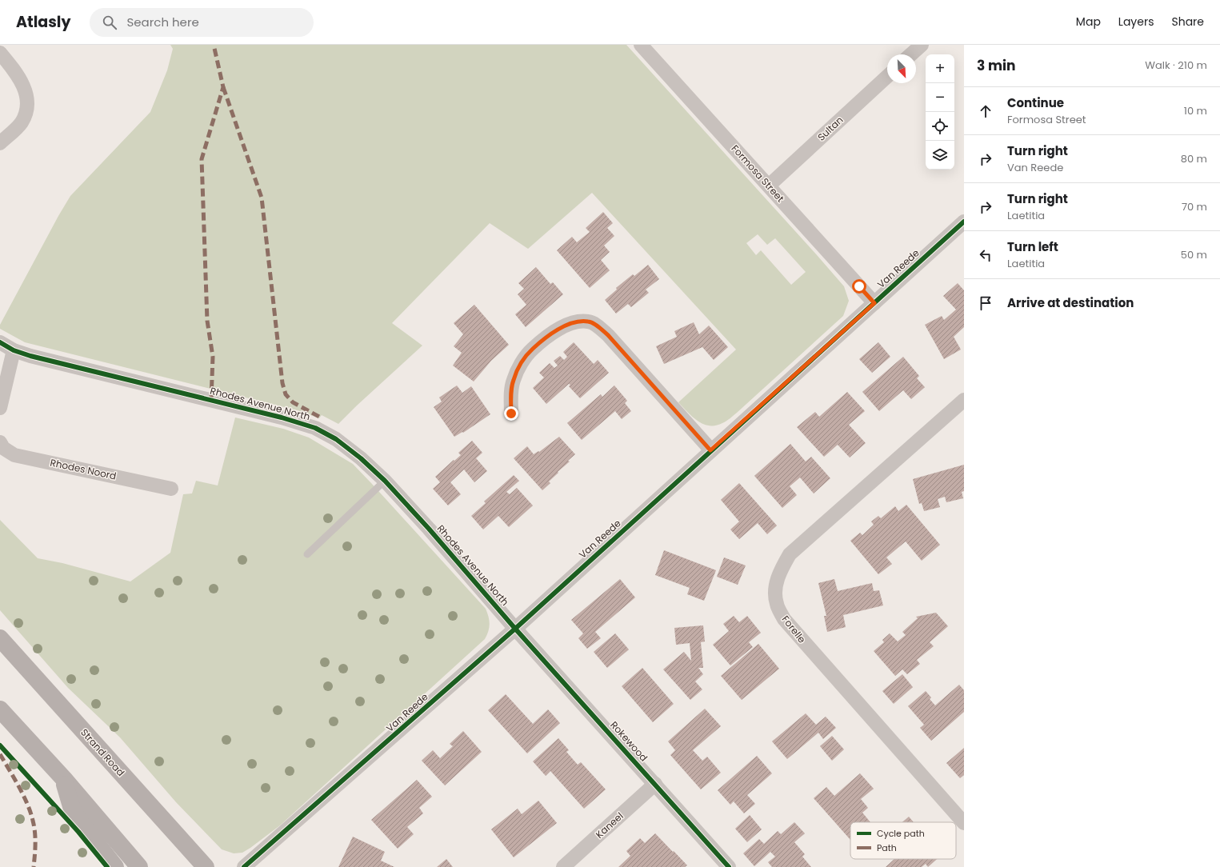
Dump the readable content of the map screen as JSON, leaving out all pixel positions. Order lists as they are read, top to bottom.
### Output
{
  "streets": {
    "main road": ["Strand Road"],
    "street": [
      "Sultan",
      "Formosa Street",
      "Van Reede",
      "Rhodes Avenue North",
      "Rhodes Noord",
      "Forelle",
      "Rokewood",
      "Kaneel"
    ]
  },
  "crossings": [
    ["Sultan", "Formosa Street"],
    ["Formosa Street", "Van Reede"],
    ["Van Reede", "Rhodes Avenue North"],
    ["Van Reede", "Rokewood"],
    ["Rhodes Avenue North", "Rokewood"],
    ["Rokewood", "Kaneel"]
  ],
  "legend": ["Cycle path", "Path"],
  "north": "bottom right",
  "page": {
    "header": "Atlasly",
    "search": "Search here",
    "nav": ["Map", "Layers", "Share"],
    "heading": ["3 min", "Walk · 210 m"],
    "map_buttons": ["+", "−"],
    "list": [
      ["Continue", "Formosa Street", "10 m"],
      ["Turn right", "Van Reede", "80 m"],
      ["Turn right", "Laetitia", "70 m"],
      ["Turn left", "Laetitia", "50 m"],
      "Arrive at destination"
    ]
  }
}
